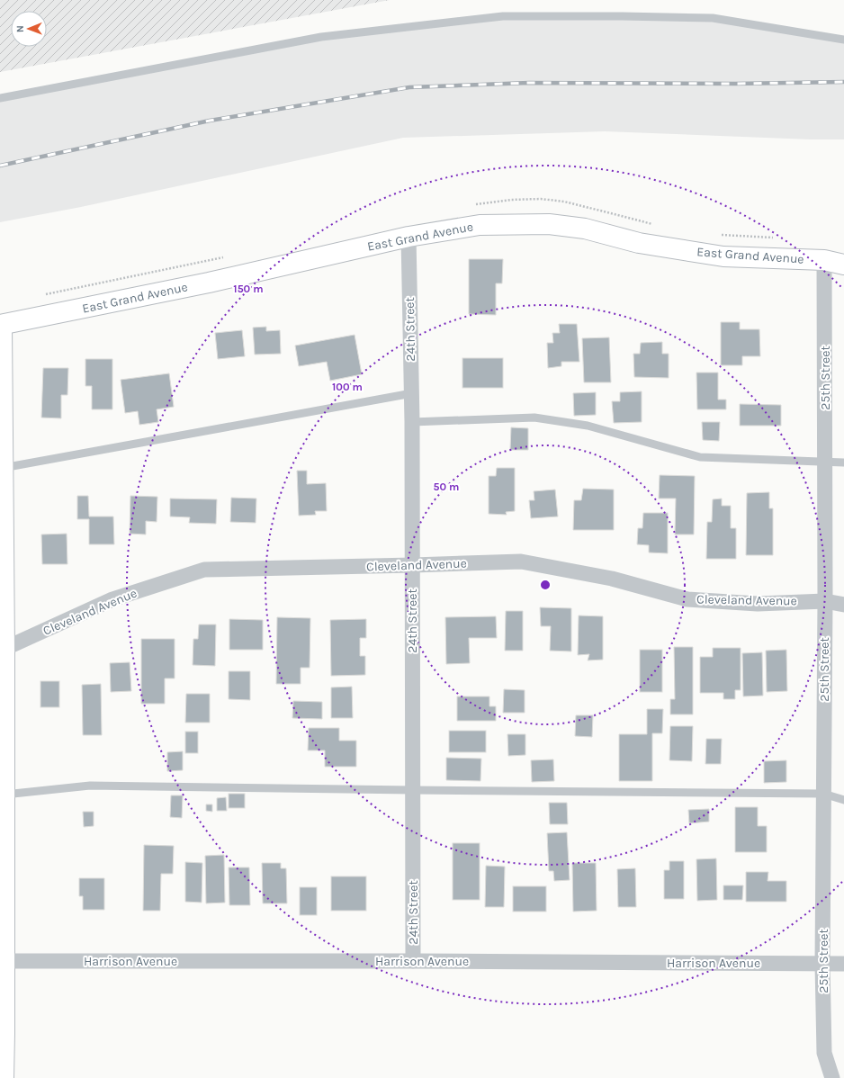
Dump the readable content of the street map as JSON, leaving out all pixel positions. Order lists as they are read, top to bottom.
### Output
{
  "streets": {
    "main road": ["East Grand Avenue"],
    "street": [
      "24th Street",
      "25th Street",
      "Cleveland Avenue",
      "Harrison Avenue"
    ]
  },
  "crossings": [
    ["East Grand Avenue", "24th Street"],
    ["East Grand Avenue", "25th Street"],
    ["24th Street", "Cleveland Avenue"],
    ["24th Street", "Harrison Avenue"],
    ["25th Street", "Cleveland Avenue"],
    ["25th Street", "Harrison Avenue"]
  ],
  "north": "left",
  "rings": ["150 m", "100 m", "50 m"]
}
